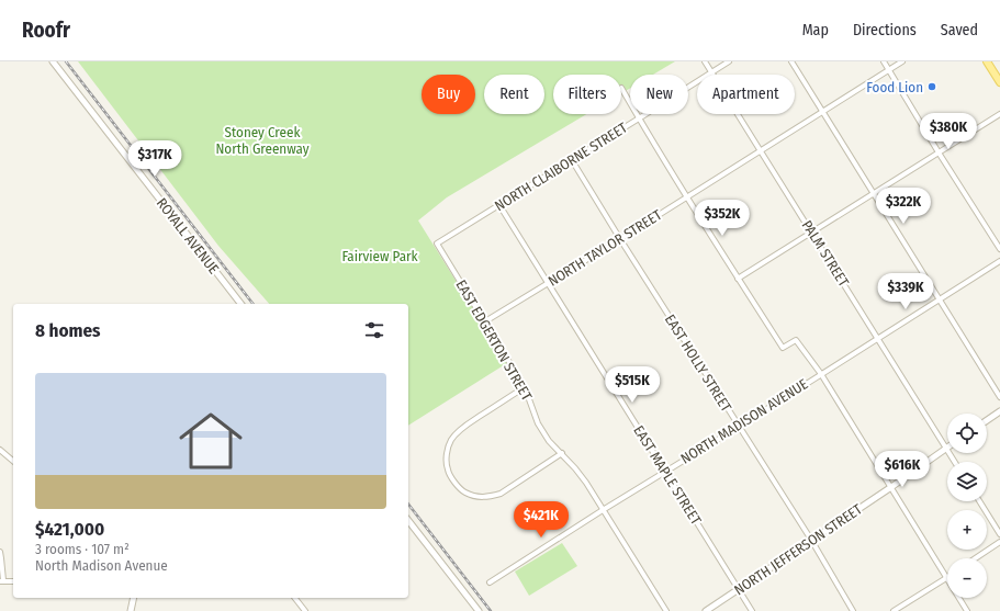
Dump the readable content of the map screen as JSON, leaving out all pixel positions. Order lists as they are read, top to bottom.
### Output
{
  "streets": {
    "street": [
      "NORTH CLAIBORNE STREET",
      "ROYALL AVENUE",
      "NORTH TAYLOR STREET",
      "PALM STREET",
      "EAST EDGERTON STREET",
      "EAST HOLLY STREET",
      "NORTH MADISON AVENUE",
      "EAST MAPLE STREET",
      "NORTH JEFFERSON STREET"
    ]
  },
  "crossings": [
    ["NORTH CLAIBORNE STREET", "PALM STREET"],
    ["NORTH CLAIBORNE STREET", "EAST EDGERTON STREET"],
    ["NORTH CLAIBORNE STREET", "EAST HOLLY STREET"],
    ["NORTH CLAIBORNE STREET", "EAST MAPLE STREET"],
    ["NORTH TAYLOR STREET", "PALM STREET"],
    ["NORTH TAYLOR STREET", "EAST EDGERTON STREET"],
    ["NORTH TAYLOR STREET", "EAST HOLLY STREET"],
    ["NORTH TAYLOR STREET", "EAST MAPLE STREET"],
    ["PALM STREET", "NORTH MADISON AVENUE"],
    ["PALM STREET", "NORTH JEFFERSON STREET"],
    ["EAST EDGERTON STREET", "NORTH MADISON AVENUE"],
    ["EAST HOLLY STREET", "NORTH MADISON AVENUE"],
    ["EAST HOLLY STREET", "NORTH JEFFERSON STREET"],
    ["NORTH MADISON AVENUE", "EAST MAPLE STREET"],
    ["EAST MAPLE STREET", "NORTH JEFFERSON STREET"]
  ],
  "parks": ["Stoney Creek North Greenway", "Fairview Park"],
  "places": ["Food Lion"],
  "page": {
    "header": "Roofr",
    "nav": ["Map", "Directions", "Saved"],
    "chip": [
      "Buy",
      "Rent",
      "Filters",
      "New",
      "Apartment"
    ],
    "price": [
      "$380K",
      "$317K",
      "$322K",
      "$352K",
      "$339K",
      "$515K",
      "$616K",
      "$421K"
    ],
    "heading": "8 homes",
    "list": [
      {
        "name": "$421,000",
        "note": "3 rooms · 107 m² · North Madison Avenue"
      }
    ],
    "map_buttons": ["+", "−"]
  }
}
